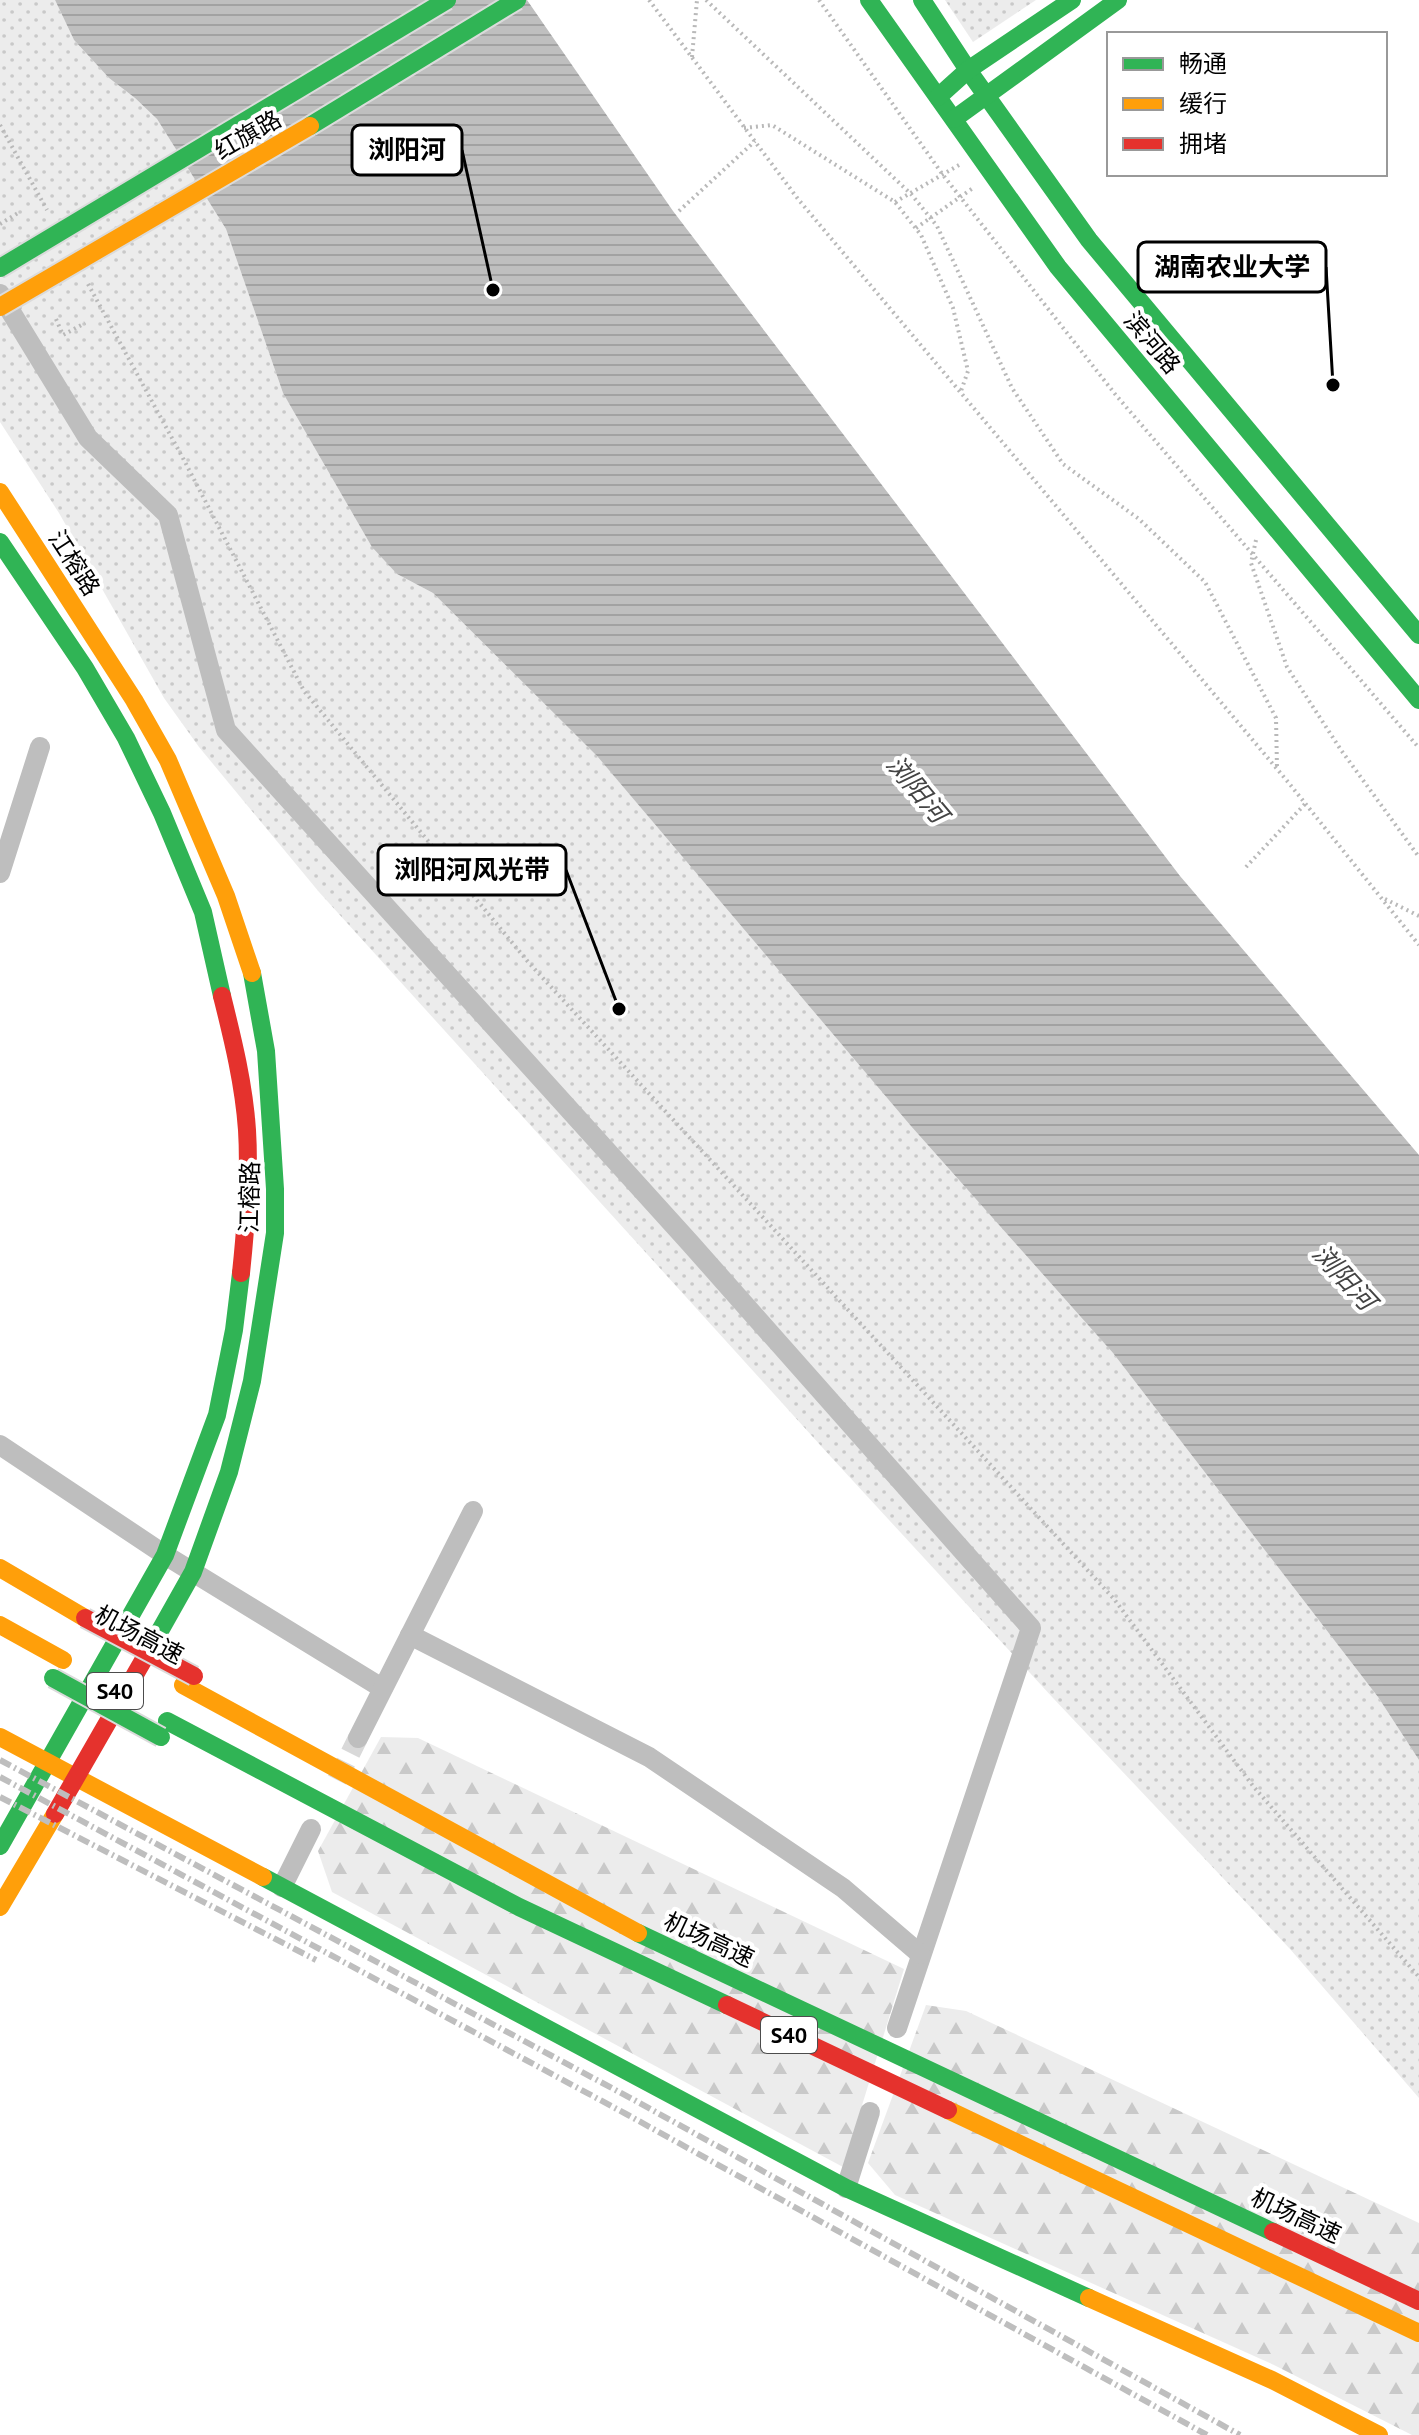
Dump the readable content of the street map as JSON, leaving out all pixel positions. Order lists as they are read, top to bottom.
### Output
{
  "streets": {
    "main road": [
      "红旗路",
      "滨河路",
      "江榕路",
      "机场高速",
      "S40"
    ]
  },
  "water": ["浏阳河"],
  "places": ["浏阳河", "湖南农业大学", "浏阳河风光带"],
  "legend": ["畅通", "缓行", "拥堵"]
}
